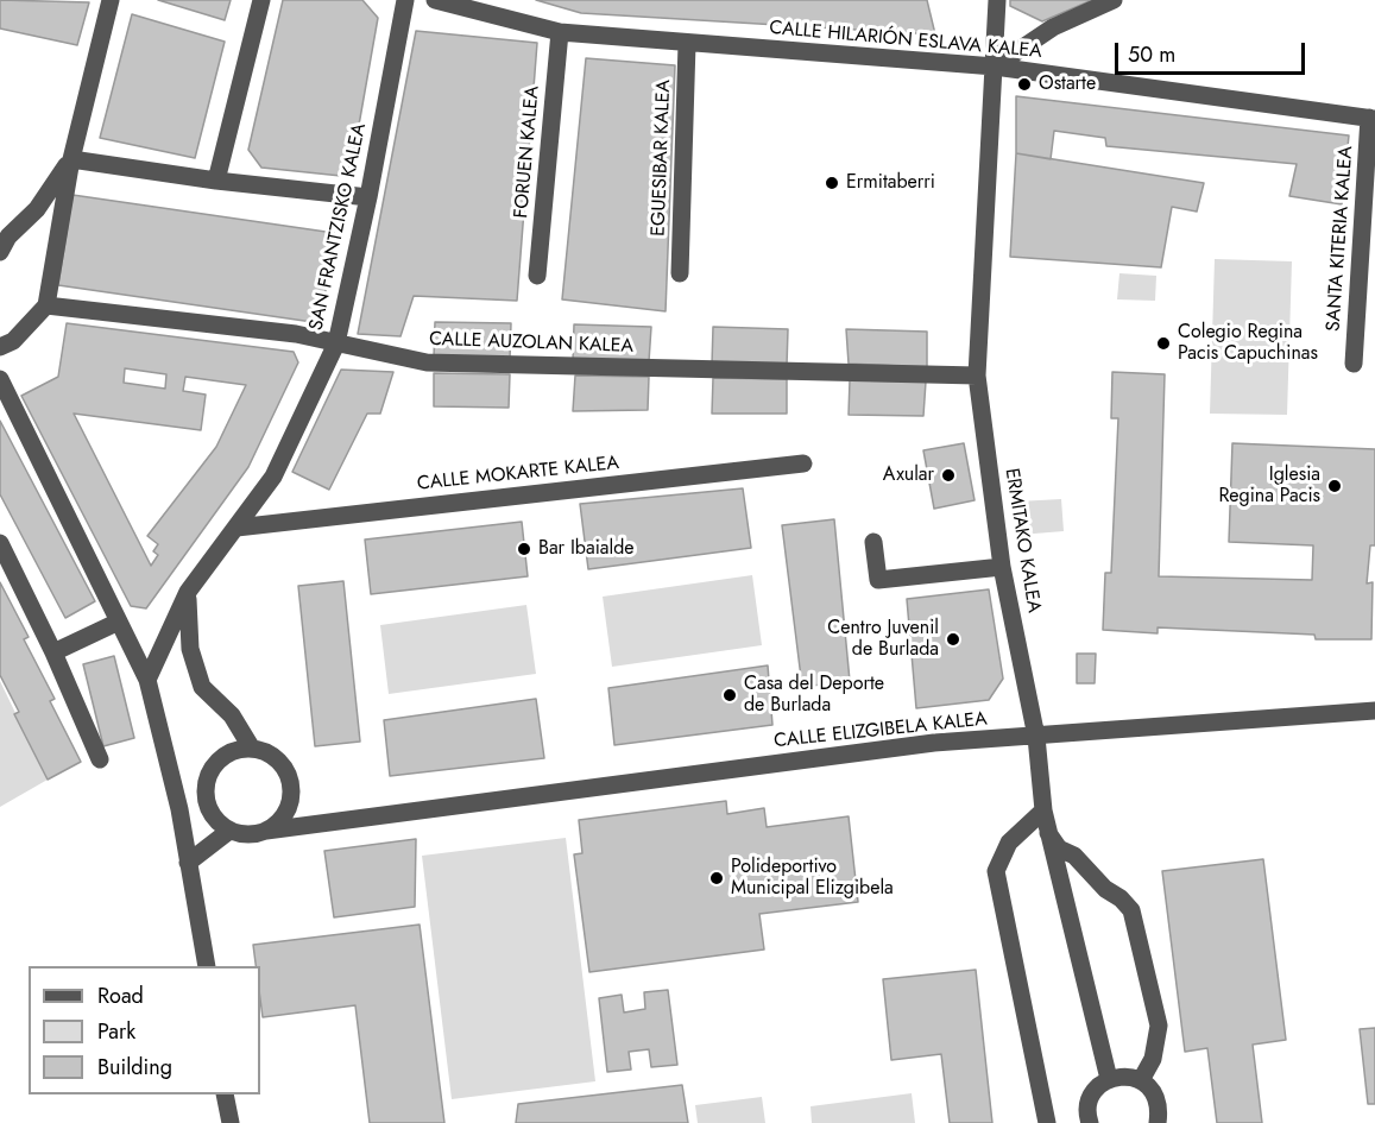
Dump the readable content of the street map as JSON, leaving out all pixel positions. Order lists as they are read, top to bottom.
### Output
{
  "streets": {
    "street": [
      "CALLE HILARIÓN ESLAVA KALEA",
      "FORUEN KALEA",
      "EGUESIBAR KALEA",
      "SAN FRANTZISKO KALEA",
      "SANTA KITERIA KALEA",
      "CALLE AUZOLAN KALEA",
      "CALLE MOKARTE KALEA",
      "ERMITAKO KALEA",
      "CALLE ELIZGIBELA KALEA"
    ]
  },
  "crossings": [
    ["CALLE HILARIÓN ESLAVA KALEA", "FORUEN KALEA"],
    ["CALLE HILARIÓN ESLAVA KALEA", "EGUESIBAR KALEA"],
    ["CALLE HILARIÓN ESLAVA KALEA", "SANTA KITERIA KALEA"],
    ["CALLE HILARIÓN ESLAVA KALEA", "ERMITAKO KALEA"],
    ["SAN FRANTZISKO KALEA", "CALLE AUZOLAN KALEA"],
    ["SAN FRANTZISKO KALEA", "CALLE MOKARTE KALEA"],
    ["CALLE AUZOLAN KALEA", "ERMITAKO KALEA"],
    ["ERMITAKO KALEA", "CALLE ELIZGIBELA KALEA"]
  ],
  "places": [
    "Ostarte",
    "Ermitaberri",
    "Colegio Regina Pacis Capuchinas",
    "Axular",
    "Iglesia Regina Pacis",
    "Bar Ibaialde",
    "Centro Juvenil de Burlada",
    "Casa del Deporte de Burlada",
    "Polideportivo Municipal Elizgibela"
  ],
  "legend": ["Road", "Park", "Building"],
  "scale_bar": "50 m"
}
